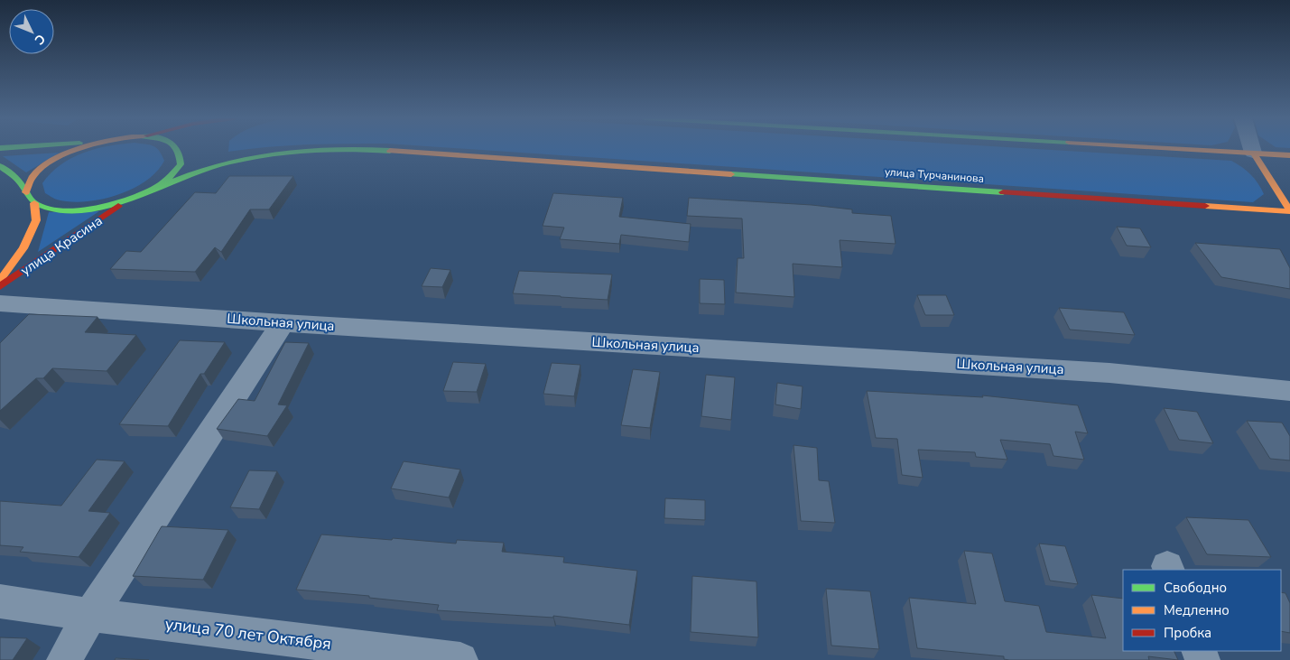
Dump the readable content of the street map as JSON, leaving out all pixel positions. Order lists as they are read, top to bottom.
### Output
{
  "streets": {
    "street": [
      "улица Турчанинова",
      "улица Красина",
      "Школьная улица",
      "улица 70 лет Октября"
    ]
  },
  "legend": ["Свободно", "Медленно", "Пробка"],
  "north": "bottom right"
}
